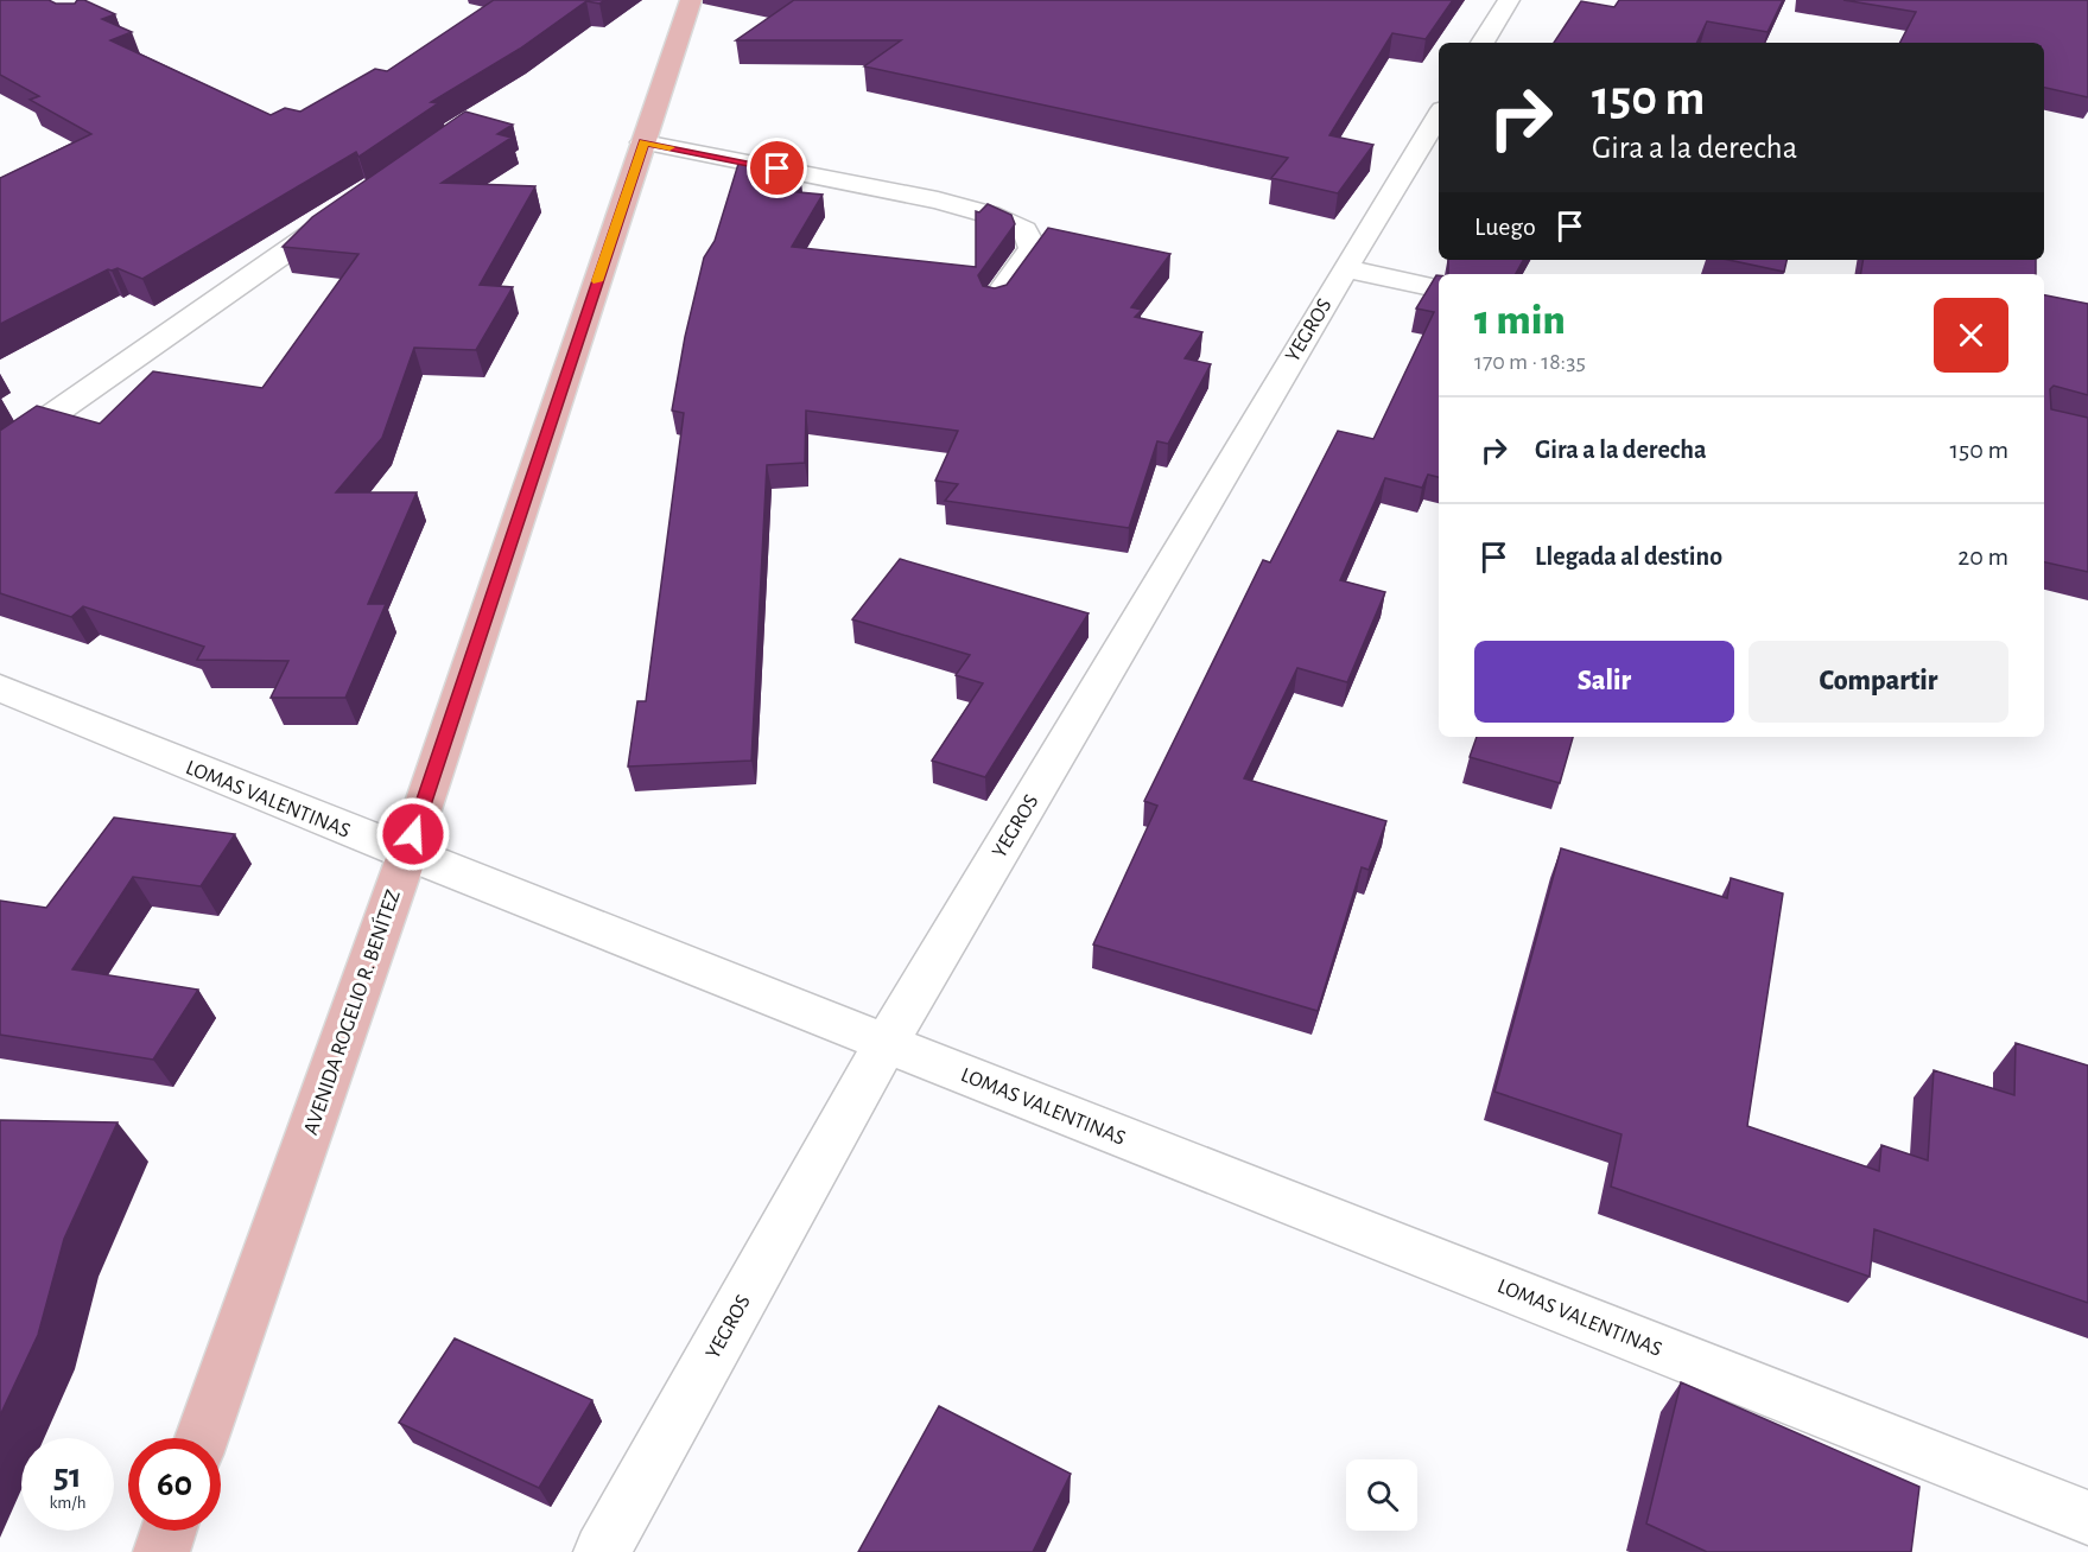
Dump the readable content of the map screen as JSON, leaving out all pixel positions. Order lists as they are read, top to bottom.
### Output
{
  "streets": {
    "main road": ["AVENIDA ROGELIO R. BENÍTEZ"],
    "street": ["YEGROS", "LOMAS VALENTINAS"]
  },
  "crossings": [
    ["YEGROS", "LOMAS VALENTINAS"],
    ["LOMAS VALENTINAS", "AVENIDA ROGELIO R. BENÍTEZ"]
  ],
  "page": {
    "turn": ["150 m", "Gira a la derecha"],
    "then": "Luego",
    "heading": ["1 min", "170 m · 18:35"],
    "list": [
      {
        "name": "Gira a la derecha",
        "value": "150 m"
      },
      {
        "name": "Llegada al destino",
        "value": "20 m"
      }
    ],
    "buttons": ["Salir", "Compartir"],
    "speed": "51 km/h",
    "limit": "60"
  }
}
